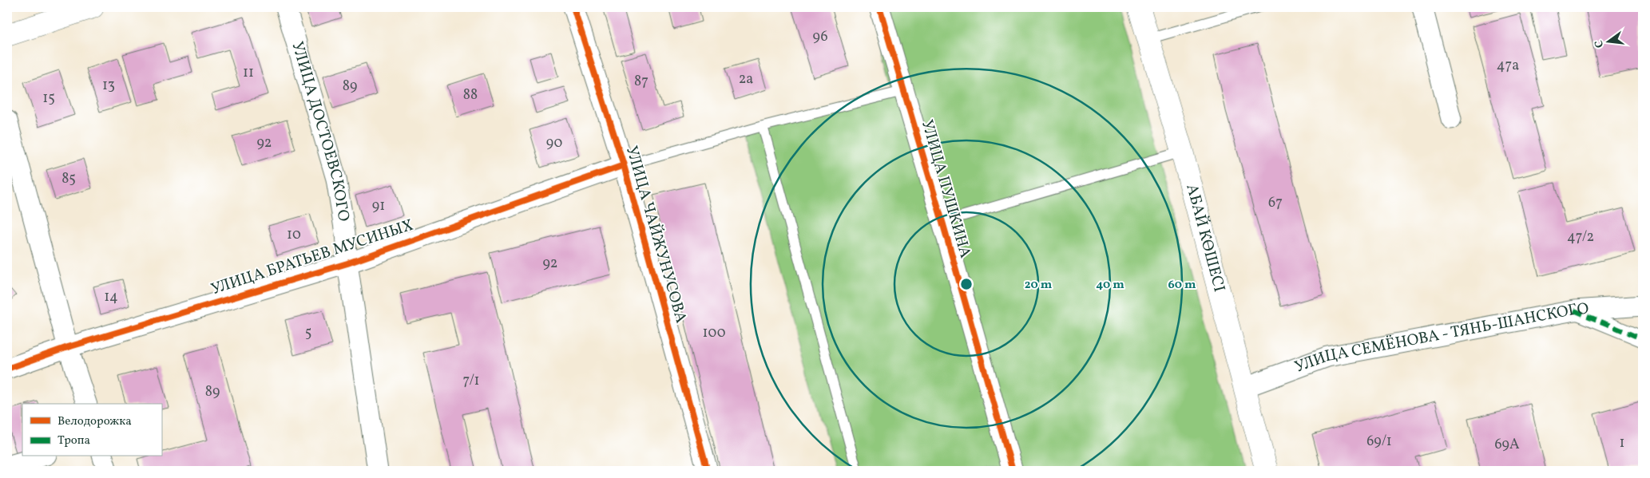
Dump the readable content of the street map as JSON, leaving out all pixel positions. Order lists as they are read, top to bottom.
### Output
{
  "streets": {
    "main road": ["АБАЙ КӨШЕСІ"],
    "street": [
      "УЛИЦА ДОСТОЕВСКОГО",
      "УЛИЦА ПУШКИНА",
      "УЛИЦА ЧАЙЖУНУСОВА",
      "УЛИЦА БРАТЬЕВ МУСИНЫХ",
      "УЛИЦА СЕМЁНОВА - ТЯНЬ-ШАНСКОГО"
    ]
  },
  "crossings": [
    ["УЛИЦА ДОСТОЕВСКОГО", "УЛИЦА БРАТЬЕВ МУСИНЫХ"],
    ["УЛИЦА ЧАЙЖУНУСОВА", "УЛИЦА БРАТЬЕВ МУСИНЫХ"],
    ["АБАЙ КӨШЕСІ", "УЛИЦА СЕМЁНОВА - ТЯНЬ-ШАНСКОГО"]
  ],
  "house_numbers": [
    "96",
    "47а",
    "11",
    "2а",
    "87",
    "13",
    "89",
    "88",
    "15",
    "92",
    "90",
    "85",
    "67",
    "91",
    "10",
    "47/2",
    "92",
    "14",
    "5",
    "100",
    "7/1",
    "89",
    "69/1",
    "1",
    "69А"
  ],
  "legend": ["Велодорожка", "Тропа"],
  "north": "left",
  "rings": ["20 m", "40 m", "60 m"]
}
